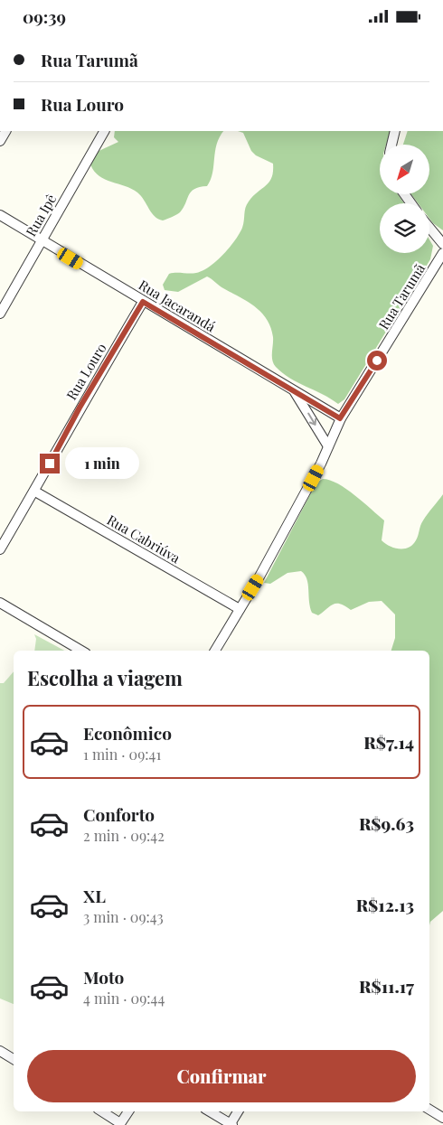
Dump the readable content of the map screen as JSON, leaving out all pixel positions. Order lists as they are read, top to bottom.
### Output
{
  "streets": {
    "street": [
      "Rua Ipê",
      "Rua Tarumã",
      "Rua Jacarandá",
      "Rua Louro",
      "Rua Cabriúva"
    ]
  },
  "crossings": [
    ["Rua Ipê", "Rua Jacarandá"],
    ["Rua Tarumã", "Rua Jacarandá"],
    ["Rua Tarumã", "Rua Cabriúva"],
    ["Rua Jacarandá", "Rua Louro"],
    ["Rua Louro", "Rua Cabriúva"]
  ],
  "north": "bottom left",
  "page": {
    "status": "09:39",
    "banner": ["Rua Tarumã", "Rua Louro"],
    "bubble": "1 min",
    "heading": "Escolha a viagem",
    "list": [
      {
        "name": "Econômico",
        "note": "1 min · 09:41",
        "value": "R$7.14"
      },
      {
        "name": "Conforto",
        "note": "2 min · 09:42",
        "value": "R$9.63"
      },
      {
        "name": "XL",
        "note": "3 min · 09:43",
        "value": "R$12.13"
      },
      {
        "name": "Moto",
        "note": "4 min · 09:44",
        "value": "R$11.17"
      }
    ],
    "buttons": "Confirmar"
  }
}
